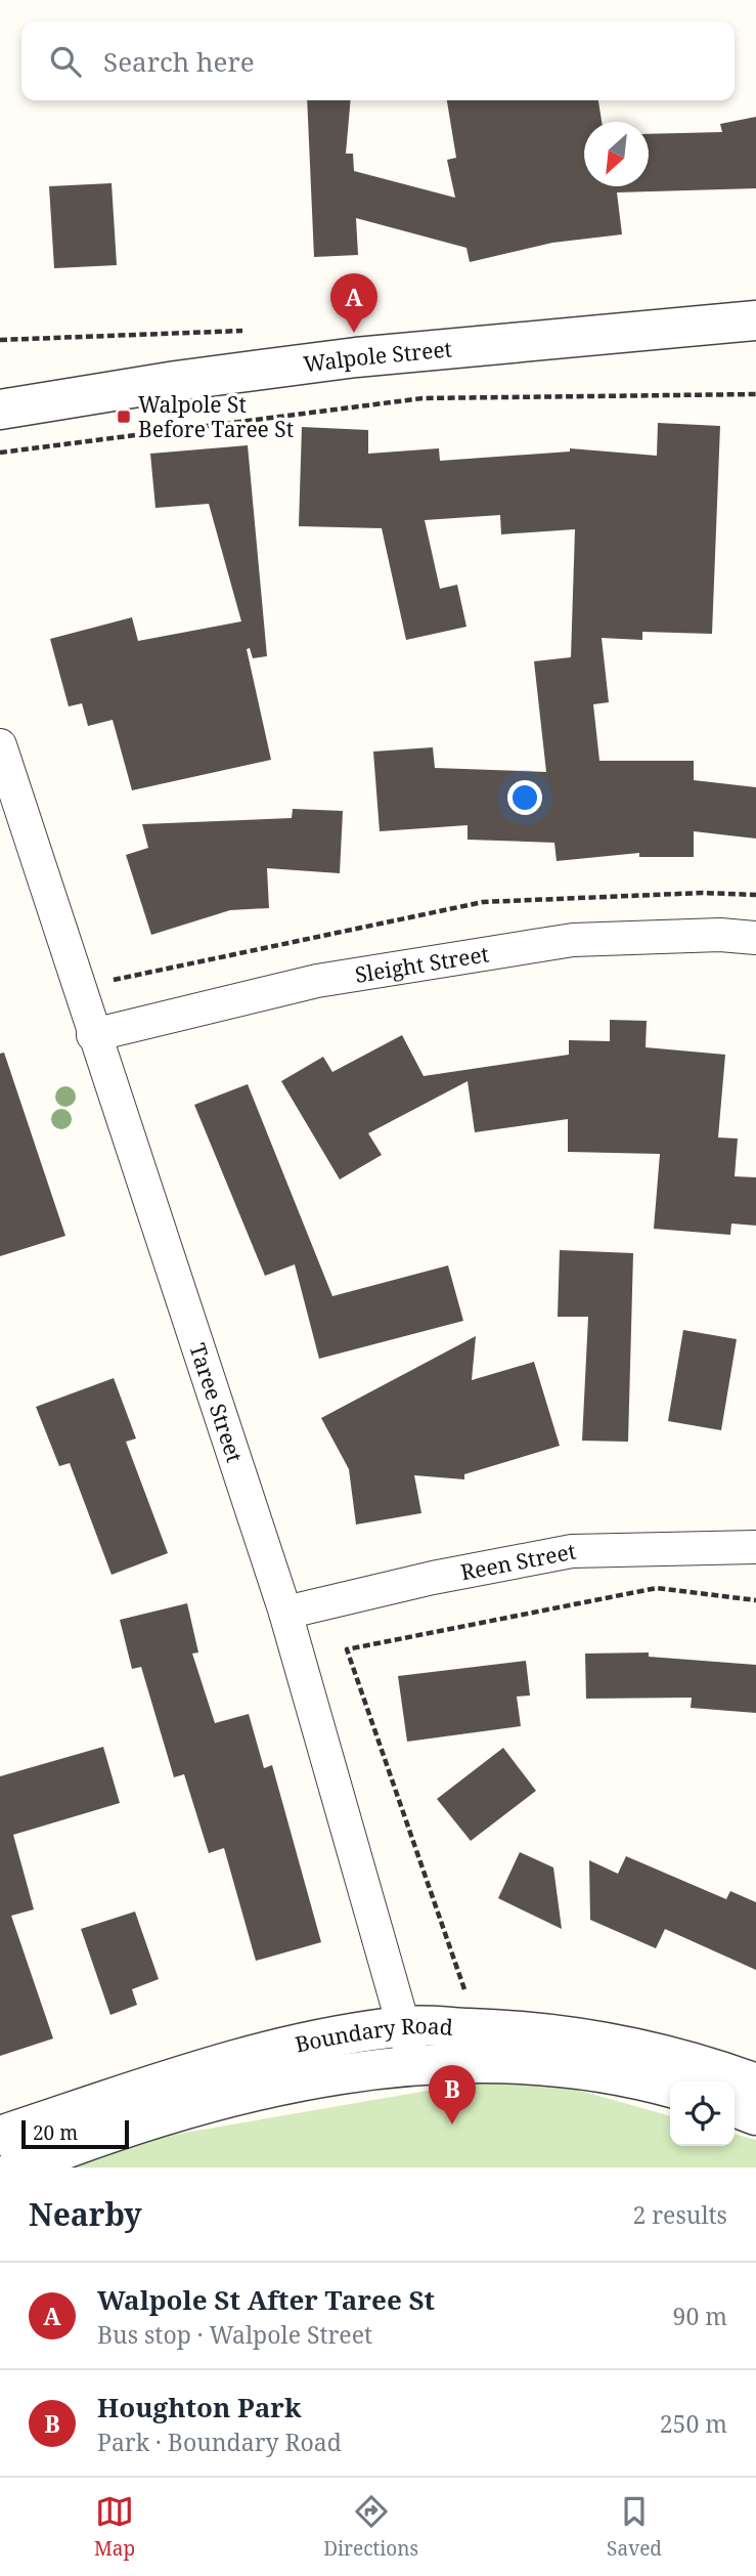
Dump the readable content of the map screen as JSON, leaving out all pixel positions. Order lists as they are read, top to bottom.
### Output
{
  "streets": {
    "street": [
      "Walpole Street",
      "Sleight Street",
      "Taree Street",
      "Reen Street",
      "Boundary Road"
    ]
  },
  "crossings": [
    ["Sleight Street", "Taree Street"],
    ["Taree Street", "Reen Street"],
    ["Taree Street", "Boundary Road"]
  ],
  "places": {
    "transit": ["Walpole St Before Taree St"]
  },
  "scale_bar": "20 m",
  "north": "bottom left",
  "page": {
    "search": "Search here",
    "pins": ["A", "B"],
    "scale": "20 m",
    "heading": ["Nearby", "2 results"],
    "list": [
      {
        "mark": "A",
        "name": "Walpole St After Taree St",
        "note": "Bus stop · Walpole Street",
        "value": "90 m"
      },
      {
        "mark": "B",
        "name": "Houghton Park",
        "note": "Park · Boundary Road",
        "value": "250 m"
      }
    ],
    "nav": ["Map", "Directions", "Saved"]
  }
}
